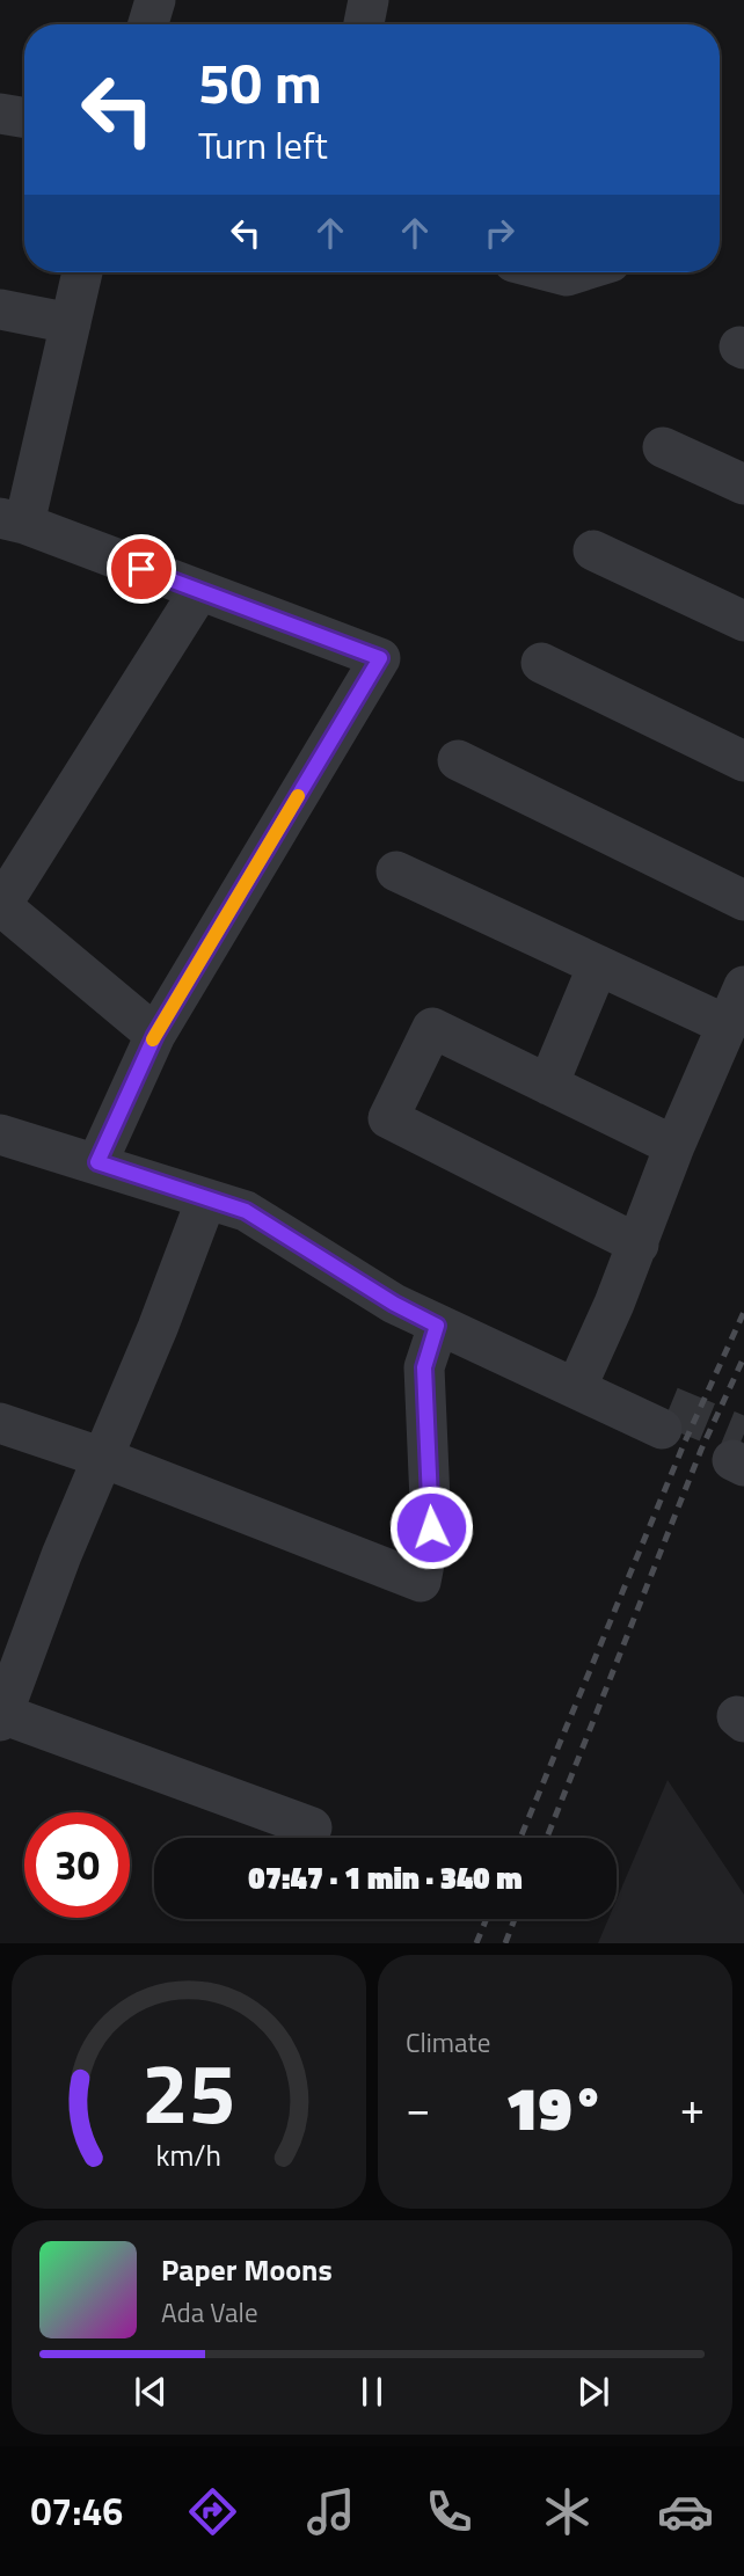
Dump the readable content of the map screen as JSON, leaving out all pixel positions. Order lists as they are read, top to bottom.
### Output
{
  "page": {
    "turn": ["50 m", "Turn left"],
    "limit": "30",
    "trip": "07:47 · 1 min · 340 m",
    "tile": "Climate",
    "heat": ["−", "19°", "+"],
    "song": ["Paper Moons", "Ada Vale"],
    "tabs": "07:46",
    "gauge": ["25", "km/h"]
  }
}
